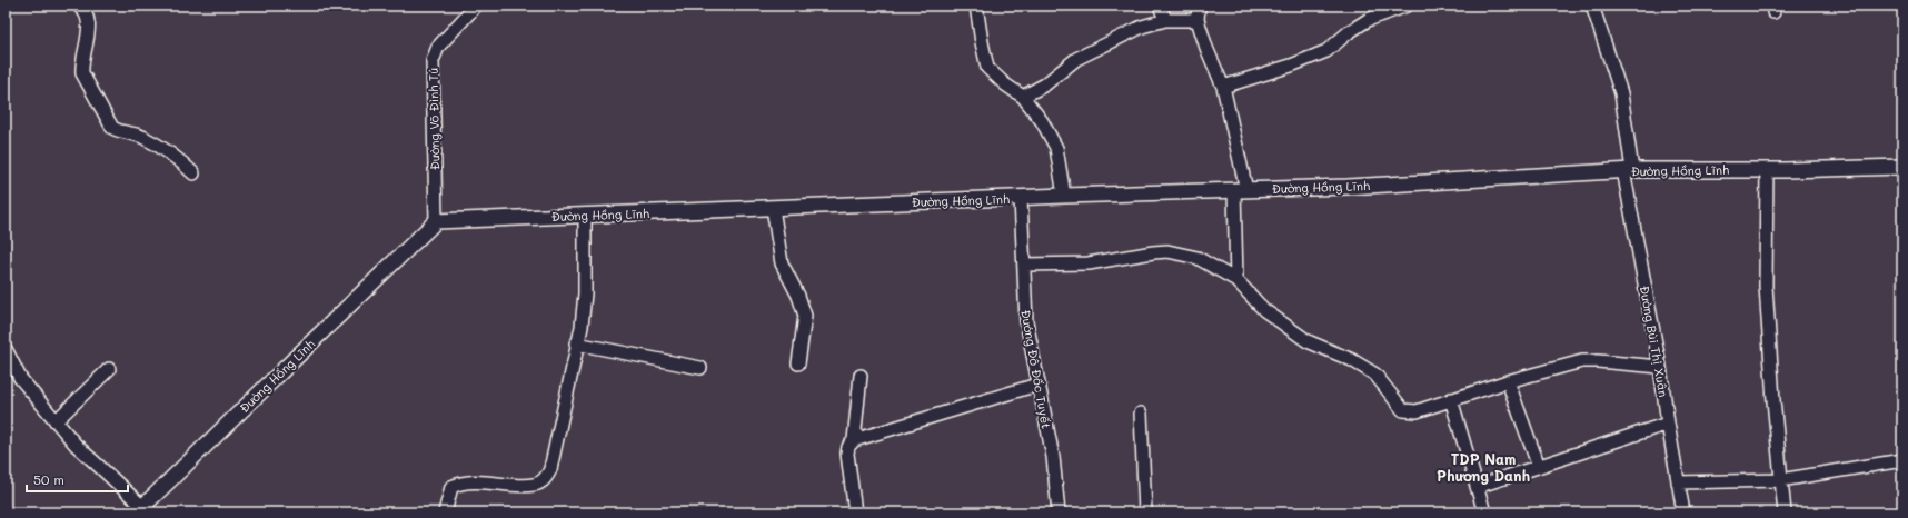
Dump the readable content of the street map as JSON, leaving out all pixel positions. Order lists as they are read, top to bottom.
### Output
{
  "streets": {
    "street": [
      "Đường Võ Đình Tú",
      "Đường Hồng Lĩnh",
      "Đường Bùi Thị Xuân",
      "Đướng Đô Đốc Tuyết"
    ]
  },
  "crossings": [
    ["Đường Võ Đình Tú", "Đường Hồng Lĩnh"],
    ["Đường Hồng Lĩnh", "Đường Bùi Thị Xuân"],
    ["Đường Hồng Lĩnh", "Đướng Đô Đốc Tuyết"]
  ],
  "districts": ["TDP Nam Phương Danh"],
  "scale_bar": "50 m"
}
